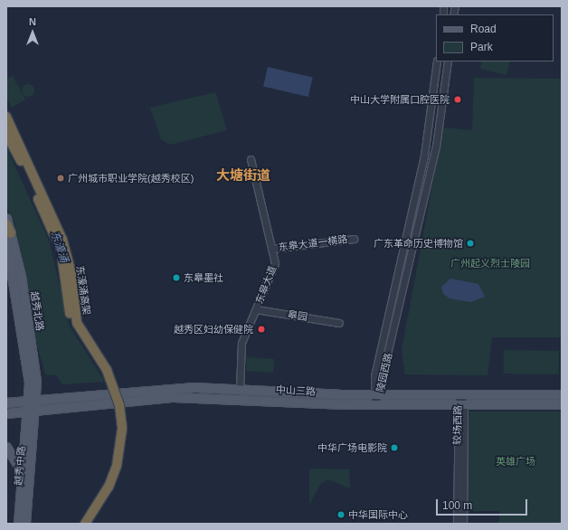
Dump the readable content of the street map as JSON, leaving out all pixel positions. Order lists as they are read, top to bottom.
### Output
{
  "streets": {
    "highway": ["东濠涌高架"],
    "main road": ["越秀北路", "中山三路", "越秀中路"],
    "street": [
      "东皋大道一横路",
      "东皋大道",
      "皋园",
      "陵园西路",
      "较场西路"
    ]
  },
  "crossings": [
    ["东皋大道一横路", "东皋大道"],
    ["东皋大道", "皋园"],
    ["东皋大道", "中山三路"],
    ["越秀北路", "中山三路"],
    ["陵园西路", "中山三路"],
    ["中山三路", "较场西路"],
    ["中山三路", "越秀中路"]
  ],
  "districts": ["大塘街道"],
  "water": ["东濠涌"],
  "parks": ["广州起义烈士陵园", "英雄广场"],
  "places": [
    "中山大学附属口腔医院",
    "广州城市职业学院(越秀校区)",
    "广东革命历史博物馆",
    "东皋墨社",
    "越秀区妇幼保健院",
    "中华广场电影院",
    "中华国际中心"
  ],
  "legend": ["Road", "Park"],
  "scale_bar": "100 m",
  "north": "top"
}
